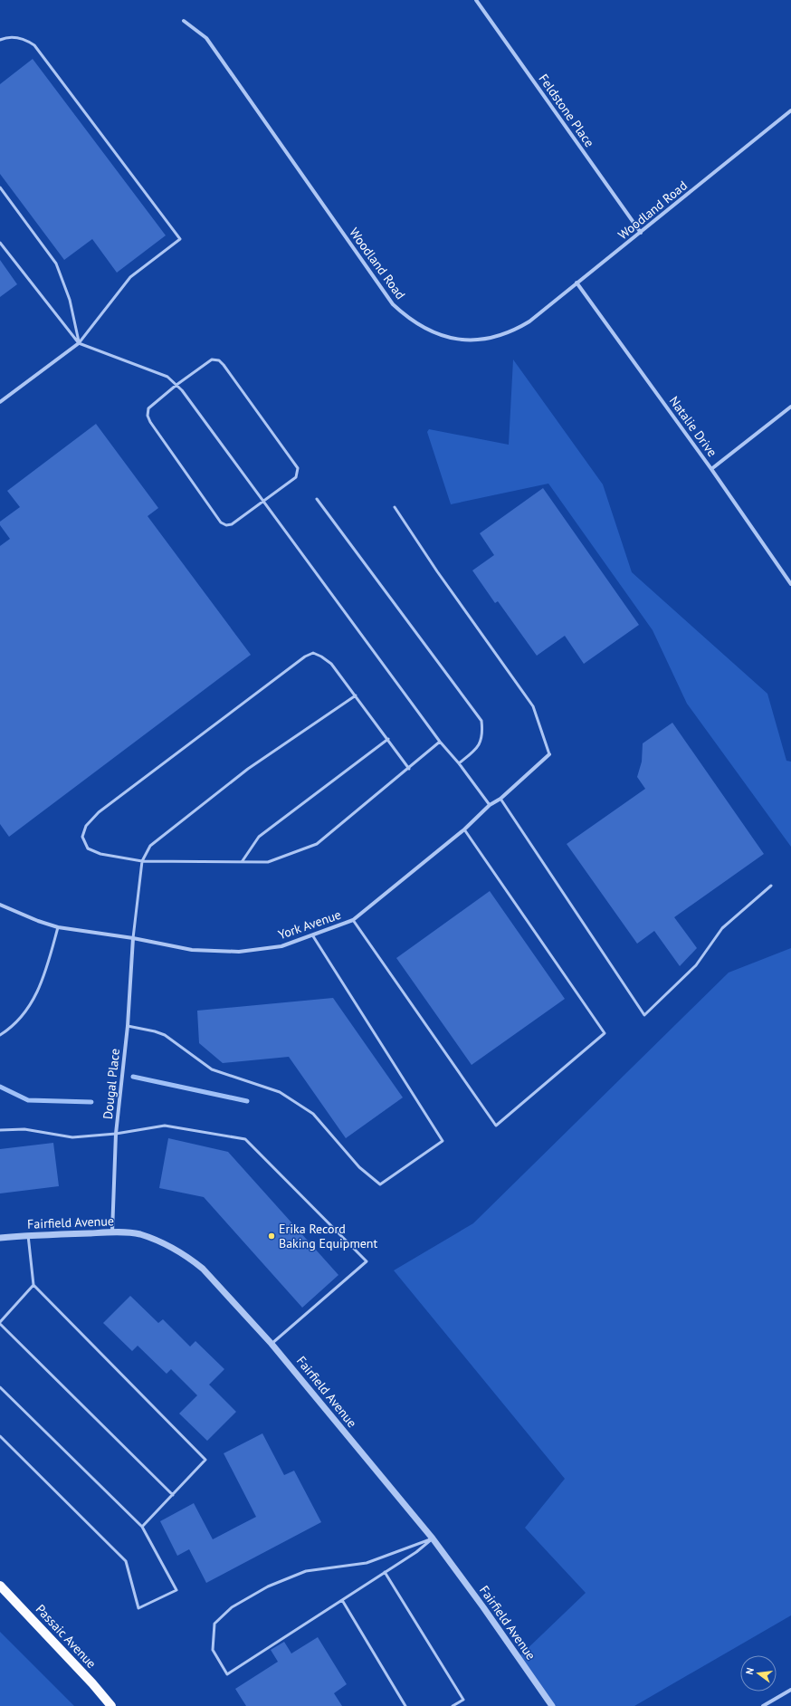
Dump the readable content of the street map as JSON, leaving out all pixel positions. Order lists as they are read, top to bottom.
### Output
{
  "streets": {
    "main road": ["Passaic Avenue"],
    "street": [
      "Feldstone Place",
      "Woodland Road",
      "Natalie Drive",
      "York Avenue",
      "Dougal Place",
      "Fairfield Avenue"
    ]
  },
  "crossings": [
    ["Feldstone Place", "Woodland Road"],
    ["Woodland Road", "Natalie Drive"],
    ["York Avenue", "Dougal Place"],
    ["Dougal Place", "Fairfield Avenue"]
  ],
  "places": ["Erika Record Baking Equipment"],
  "north": "left"
}
